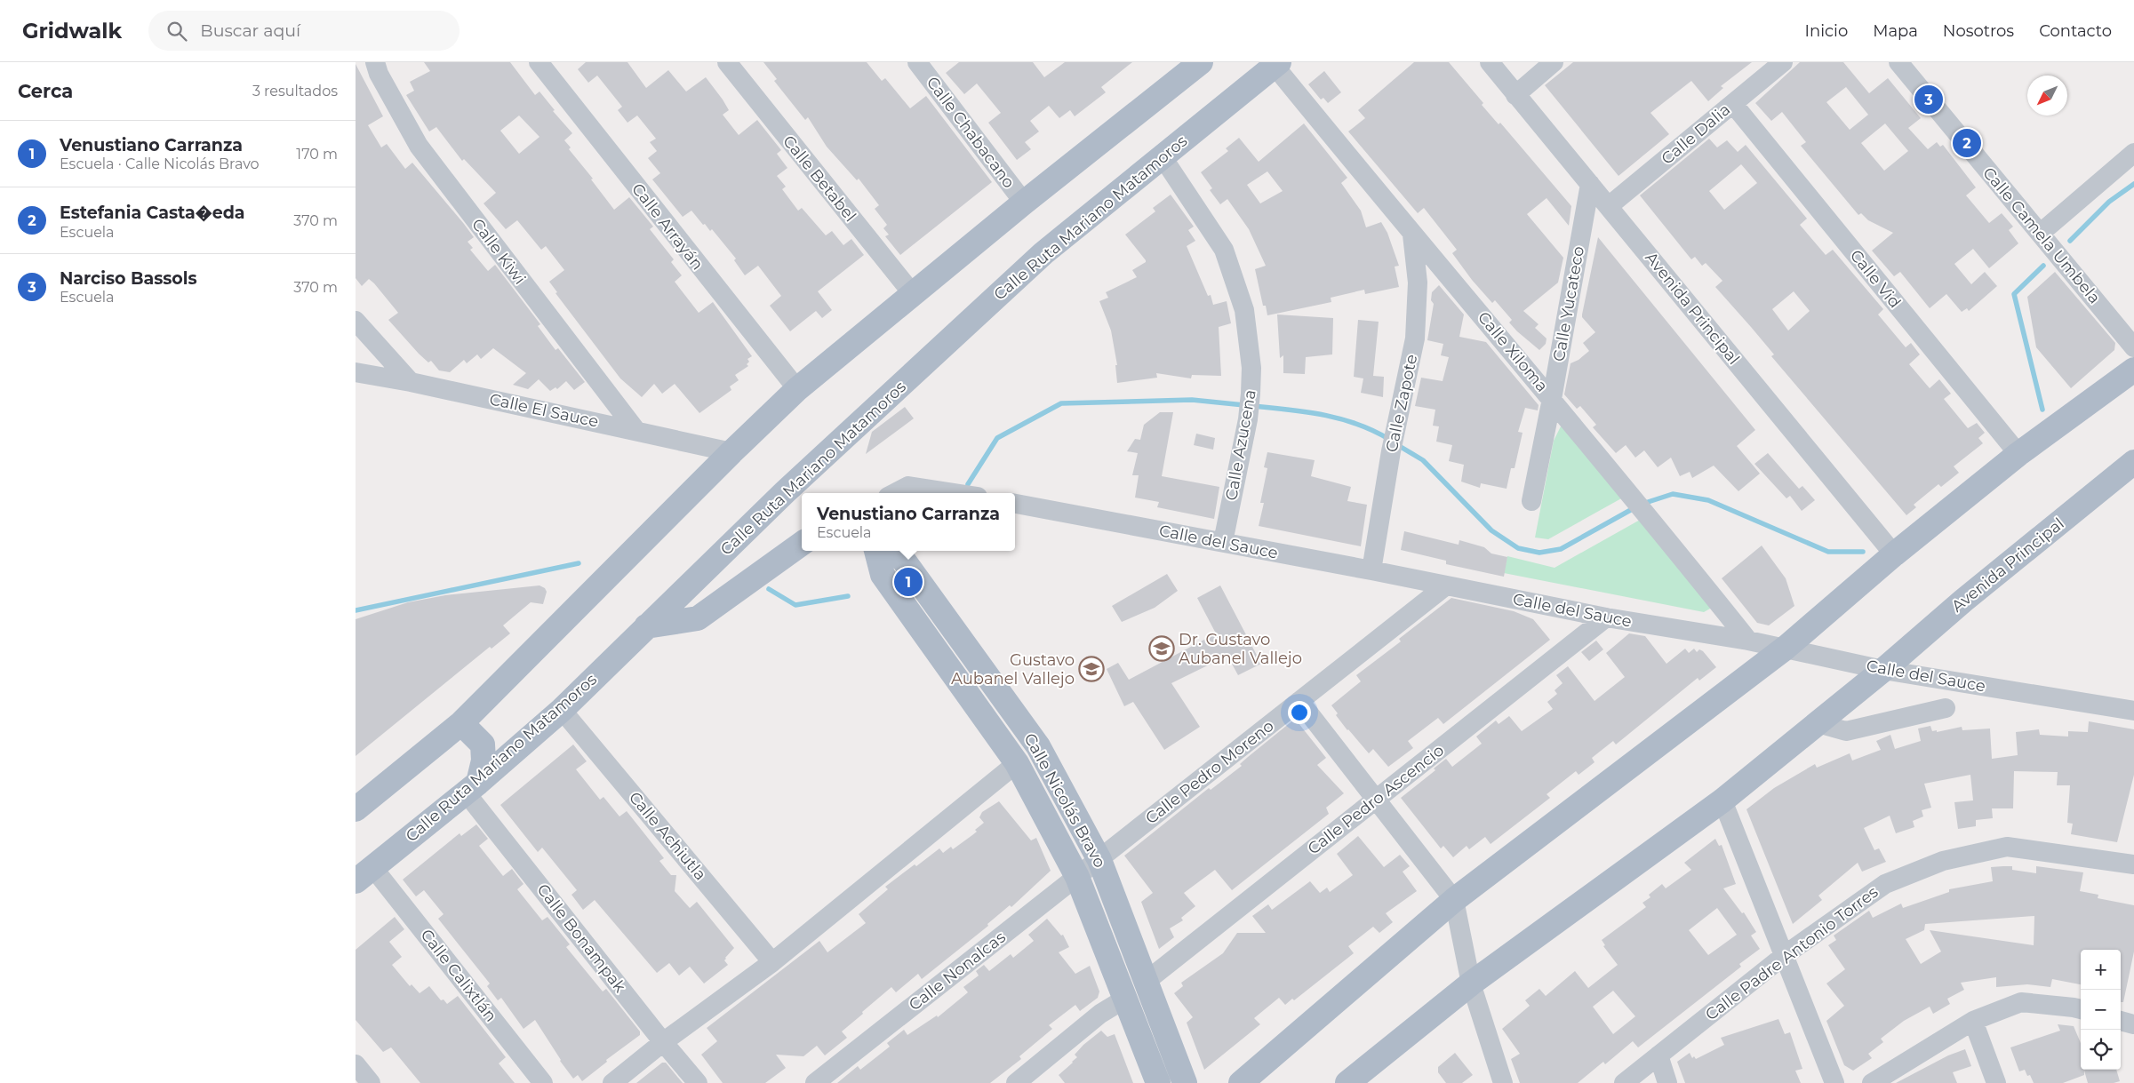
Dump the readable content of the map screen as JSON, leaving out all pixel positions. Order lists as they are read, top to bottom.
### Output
{
  "streets": {
    "main road": ["Calle Ruta Mariano Matamoros", "Avenida Principal", "Calle Nicolás Bravo"],
    "street": [
      "Calle Chabacano",
      "Calle Dalia",
      "Calle Betabel",
      "Calle Arrayán",
      "Calle Camela Umbela",
      "Calle Kiwi",
      "Calle Vid",
      "Calle Yucateco",
      "Calle Xiloma",
      "Calle Zapote",
      "Calle El Sauce",
      "Calle Azucena",
      "Calle del Sauce",
      "Calle Pedro Moreno",
      "Calle Pedro Ascencio",
      "Calle Achiutla",
      "Calle Bonampak",
      "Calle Padre Antonio Torres",
      "Calle Nonalcas",
      "Calle Calixtlán"
    ]
  },
  "crossings": [
    ["Calle Dalia", "Calle Vid"],
    ["Calle Dalia", "Avenida Principal"],
    ["Calle Ruta Mariano Matamoros", "Calle Xiloma"],
    ["Calle Ruta Mariano Matamoros", "Calle Azucena"],
    ["Calle Ruta Mariano Matamoros", "Calle Achiutla"],
    ["Calle Ruta Mariano Matamoros", "Calle Bonampak"],
    ["Calle Ruta Mariano Matamoros", "Calle Calixtlán"],
    ["Calle Kiwi", "Calle El Sauce"],
    ["Calle Yucateco", "Avenida Principal"],
    ["Calle Yucateco", "Calle Xiloma"],
    ["Avenida Principal", "Calle del Sauce"],
    ["Calle Xiloma", "Calle Zapote"],
    ["Calle Xiloma", "Calle del Sauce"],
    ["Calle Zapote", "Calle del Sauce"],
    ["Calle Azucena", "Calle del Sauce"],
    ["Calle del Sauce", "Calle Pedro Moreno"],
    ["Calle del Sauce", "Calle Pedro Ascencio"],
    ["Calle Pedro Moreno", "Calle Nicolás Bravo"],
    ["Calle Pedro Moreno", "Calle Nonalcas"],
    ["Calle Pedro Ascencio", "Calle Nicolás Bravo"],
    ["Calle Nicolás Bravo", "Calle Nonalcas"]
  ],
  "places": {
    "school or university": ["Dr. Gustavo Aubanel Vallejo", "Gustavo Aubanel Vallejo"]
  },
  "north": "bottom left",
  "page": {
    "header": "Gridwalk",
    "search": "Buscar aquí",
    "nav": [
      "Inicio",
      "Mapa",
      "Nosotros",
      "Contacto"
    ],
    "heading": ["Cerca", "3 resultados"],
    "pins": ["3", "2", "1"],
    "list": [
      {
        "mark": "1",
        "name": "Venustiano Carranza",
        "note": "Escuela · Calle Nicolás Bravo",
        "value": "170 m"
      },
      {
        "mark": "2",
        "name": "Estefania Casta�eda",
        "note": "Escuela",
        "value": "370 m"
      },
      {
        "mark": "3",
        "name": "Narciso Bassols",
        "note": "Escuela",
        "value": "370 m"
      }
    ],
    "popup": ["Venustiano Carranza", "Escuela"],
    "map_buttons": ["+", "−"]
  }
}
